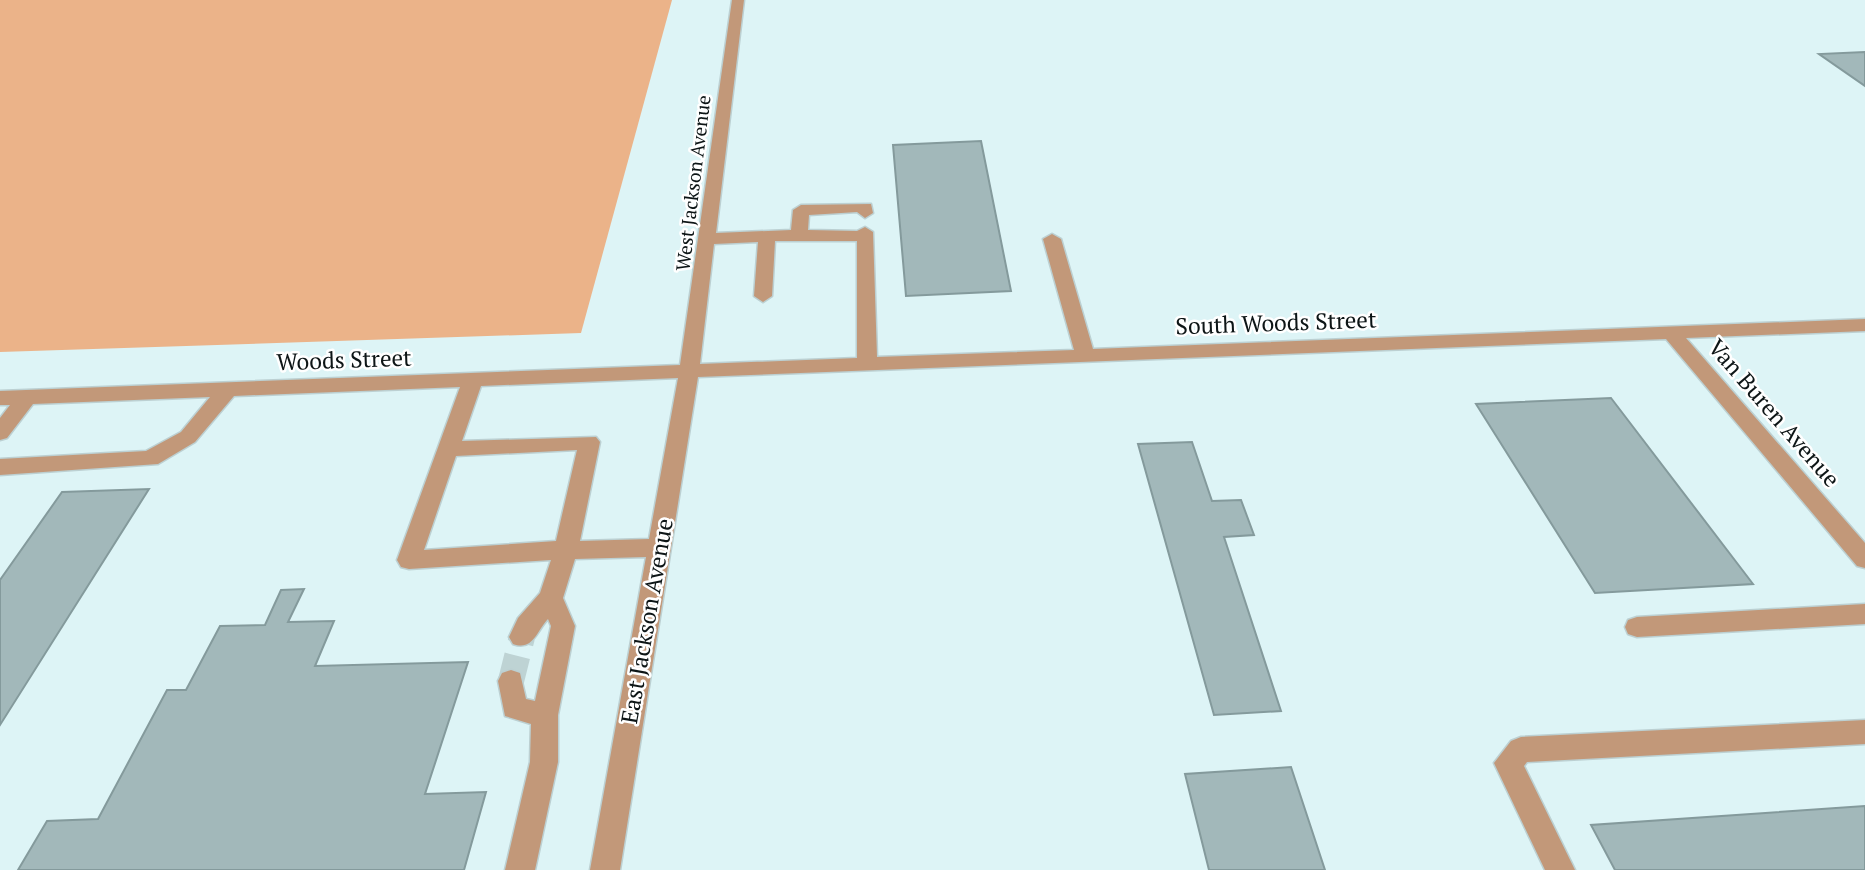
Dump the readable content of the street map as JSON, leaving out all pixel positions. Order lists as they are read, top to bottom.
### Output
{
  "streets": {
    "street": [
      "West Jackson Avenue",
      "South Woods Street",
      "Woods Street",
      "Van Buren Avenue",
      "East Jackson Avenue"
    ]
  },
  "crossings": [
    ["West Jackson Avenue", "South Woods Street"],
    ["West Jackson Avenue", "Woods Street"],
    ["West Jackson Avenue", "East Jackson Avenue"],
    ["South Woods Street", "Woods Street"],
    ["South Woods Street", "Van Buren Avenue"],
    ["South Woods Street", "East Jackson Avenue"],
    ["Woods Street", "East Jackson Avenue"]
  ]
}
